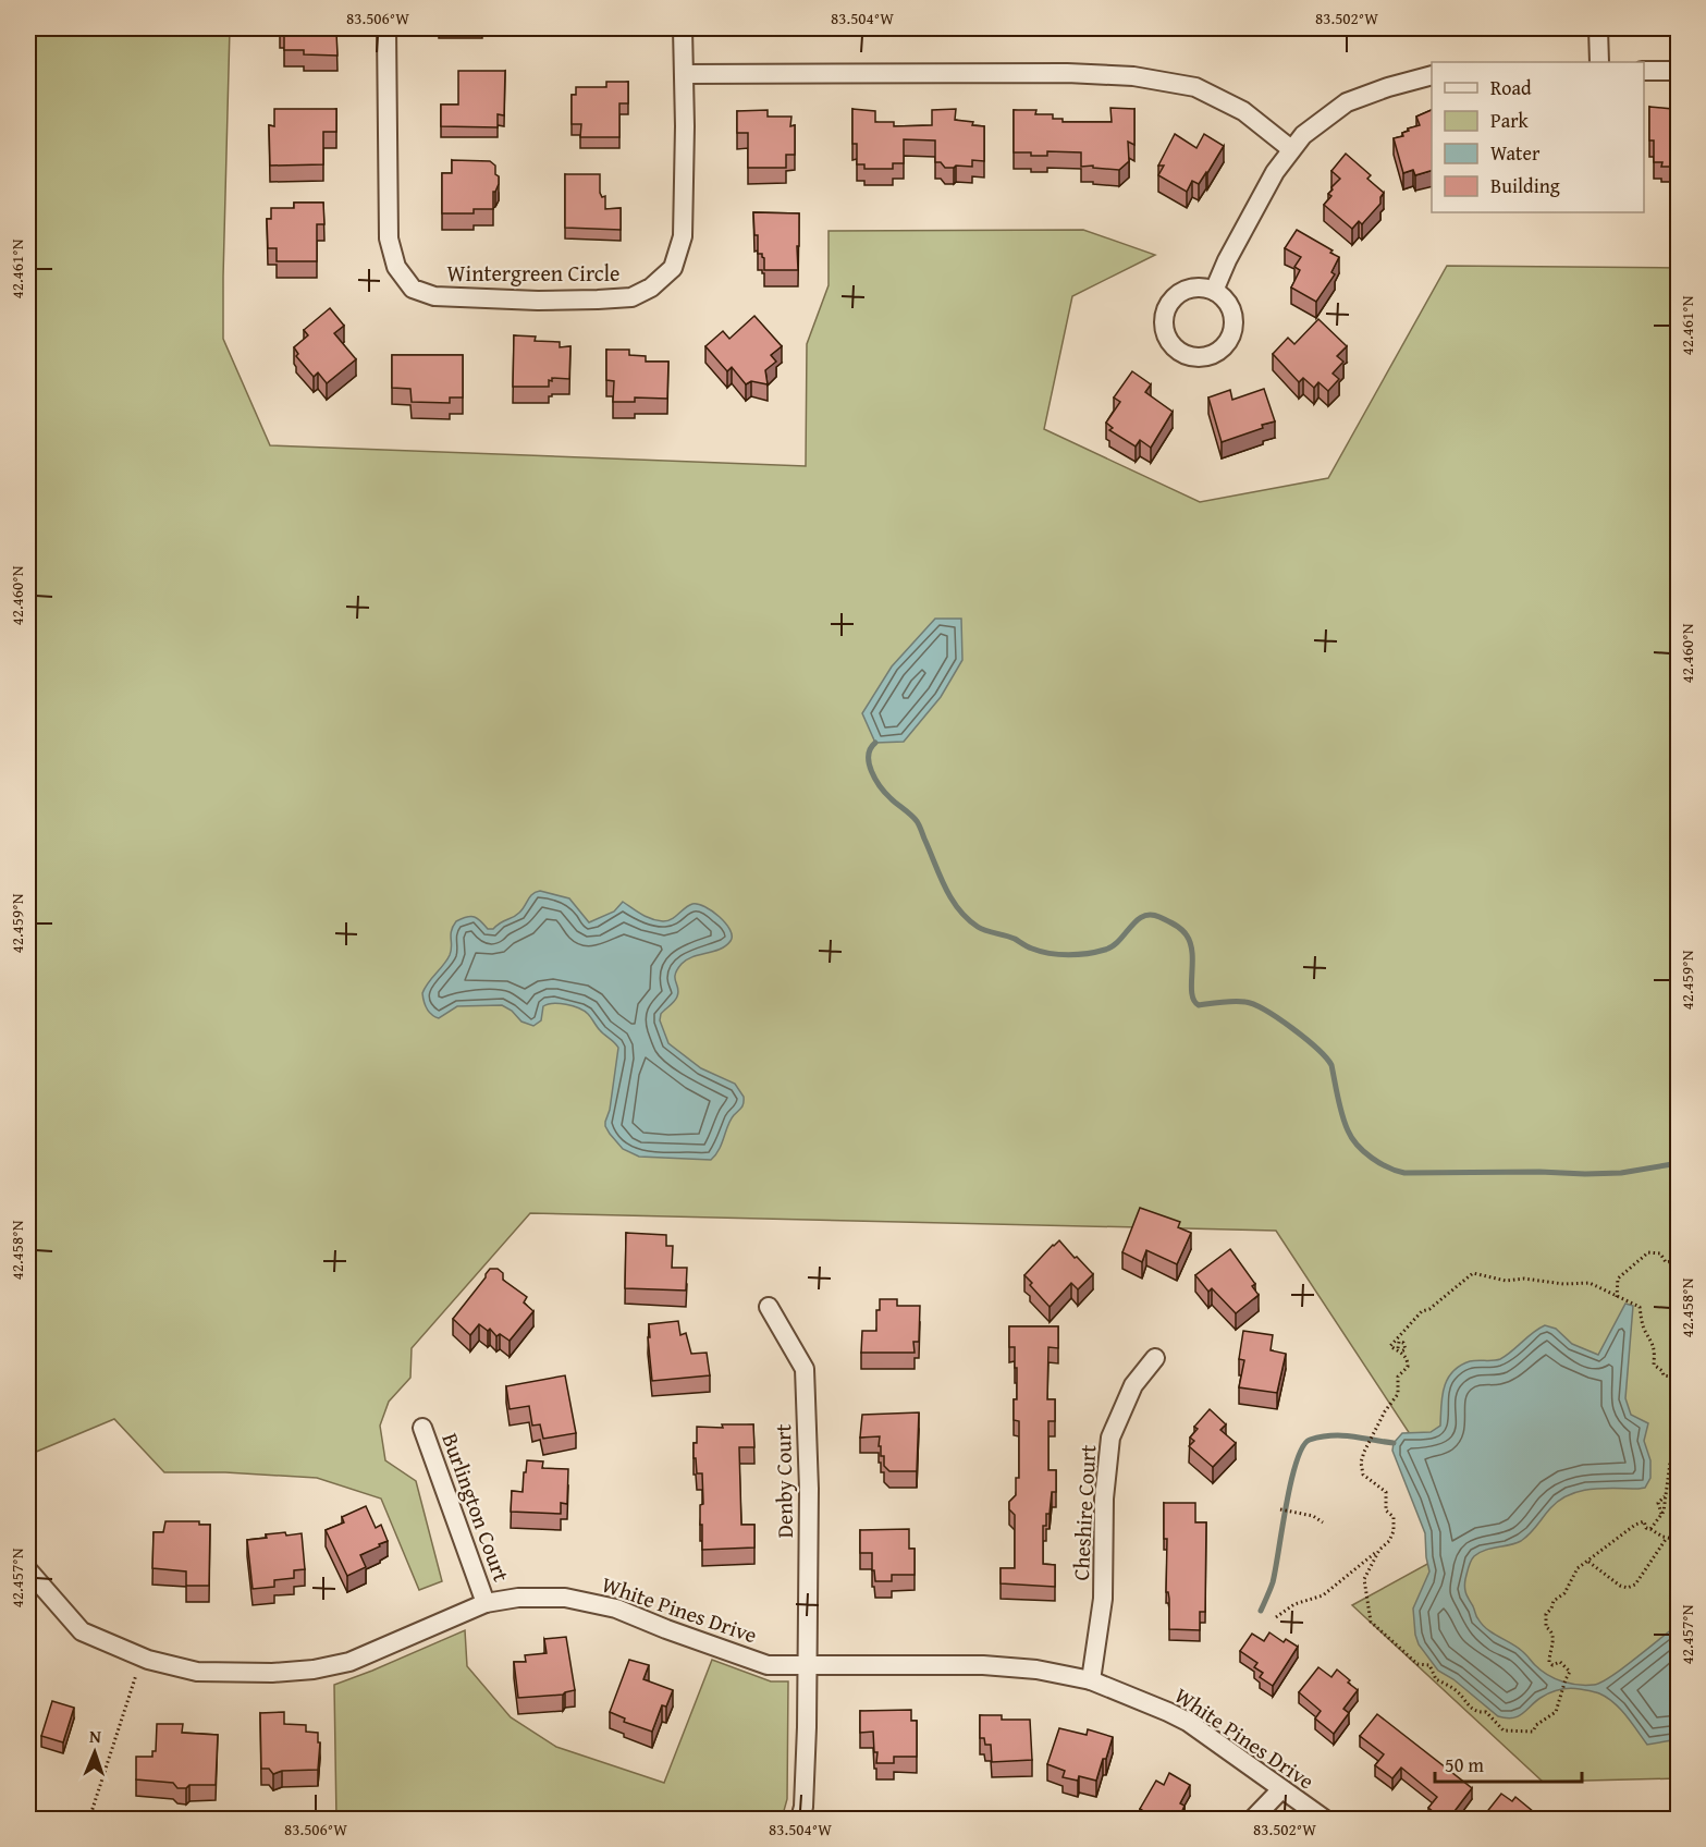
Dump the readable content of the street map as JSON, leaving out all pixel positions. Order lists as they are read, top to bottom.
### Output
{
  "streets": {
    "street": [
      "Wintergreen Circle",
      "Denby Court",
      "Burlington Court",
      "Cheshire Court",
      "White Pines Drive"
    ]
  },
  "crossings": [
    ["Denby Court", "White Pines Drive"],
    ["Burlington Court", "White Pines Drive"],
    ["Cheshire Court", "White Pines Drive"]
  ],
  "legend": [
    "Road",
    "Park",
    "Water",
    "Building"
  ],
  "scale_bar": "50 m",
  "north": "top",
  "coordinates": [
    "83.506°W",
    "83.504°W",
    "83.502°W",
    "42.461°N",
    "42.460°N",
    "42.459°N",
    "42.458°N",
    "42.457°N"
  ]
}
